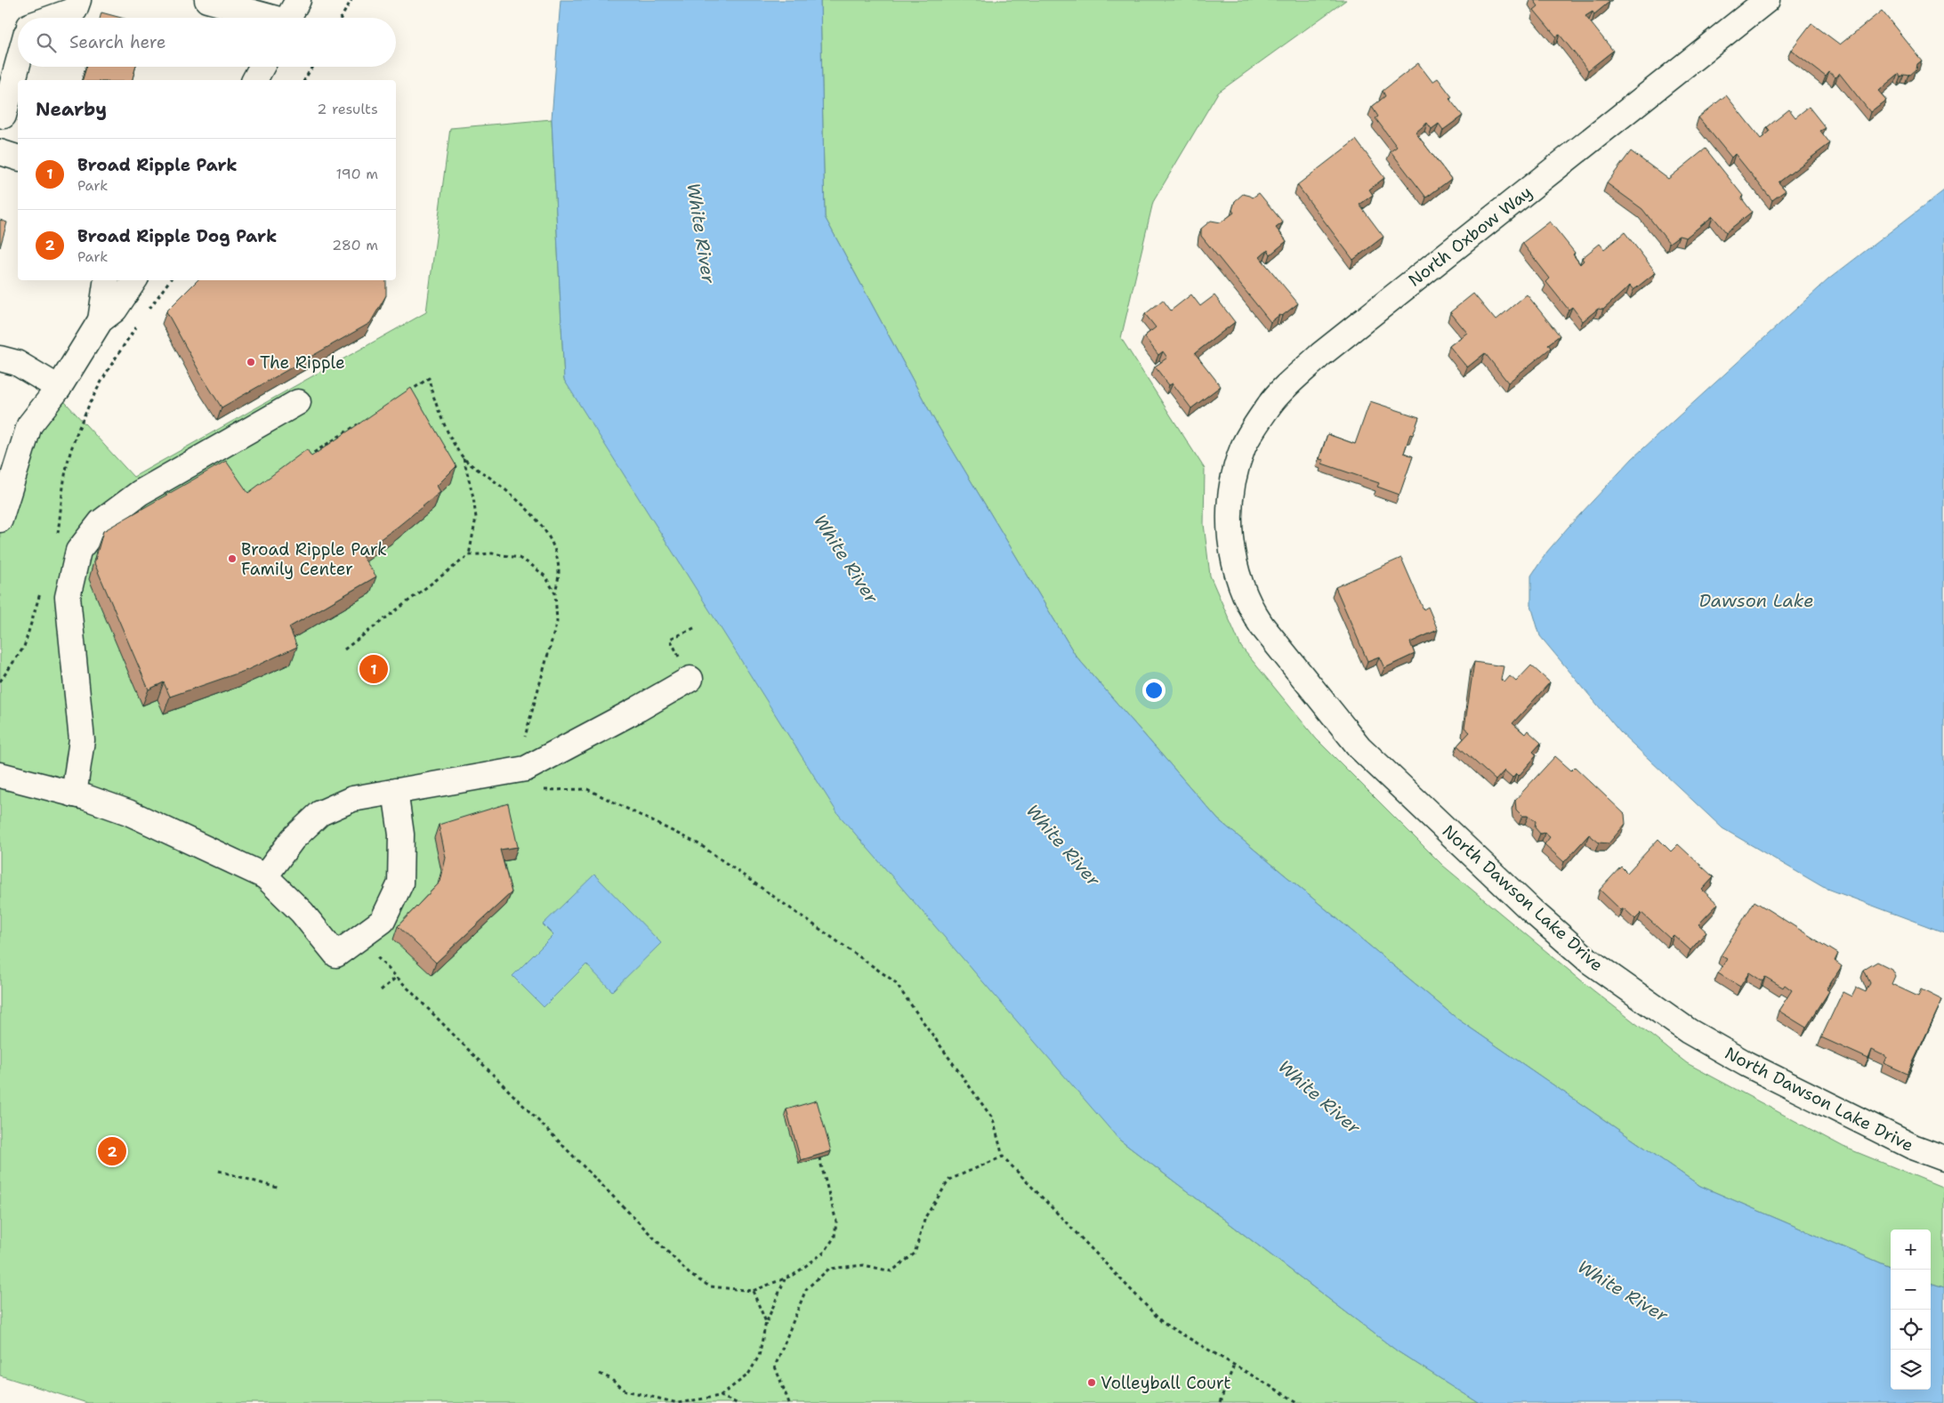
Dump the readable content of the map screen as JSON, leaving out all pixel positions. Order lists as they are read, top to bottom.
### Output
{
  "streets": {
    "street": ["North Oxbow Way", "North Dawson Lake Drive"]
  },
  "crossings": [
    ["North Oxbow Way", "North Dawson Lake Drive"]
  ],
  "water": ["White River", "Dawson Lake"],
  "places": ["The Ripple", "Broad Ripple Park Family Center", "Volleyball Court"],
  "page": {
    "search": "Search here",
    "heading": ["Nearby", "2 results"],
    "list": [
      {
        "mark": "1",
        "name": "Broad Ripple Park",
        "note": "Park",
        "value": "190 m"
      },
      {
        "mark": "2",
        "name": "Broad Ripple Dog Park",
        "note": "Park",
        "value": "280 m"
      }
    ],
    "pins": ["1", "2"],
    "map_buttons": ["+", "−"]
  }
}
